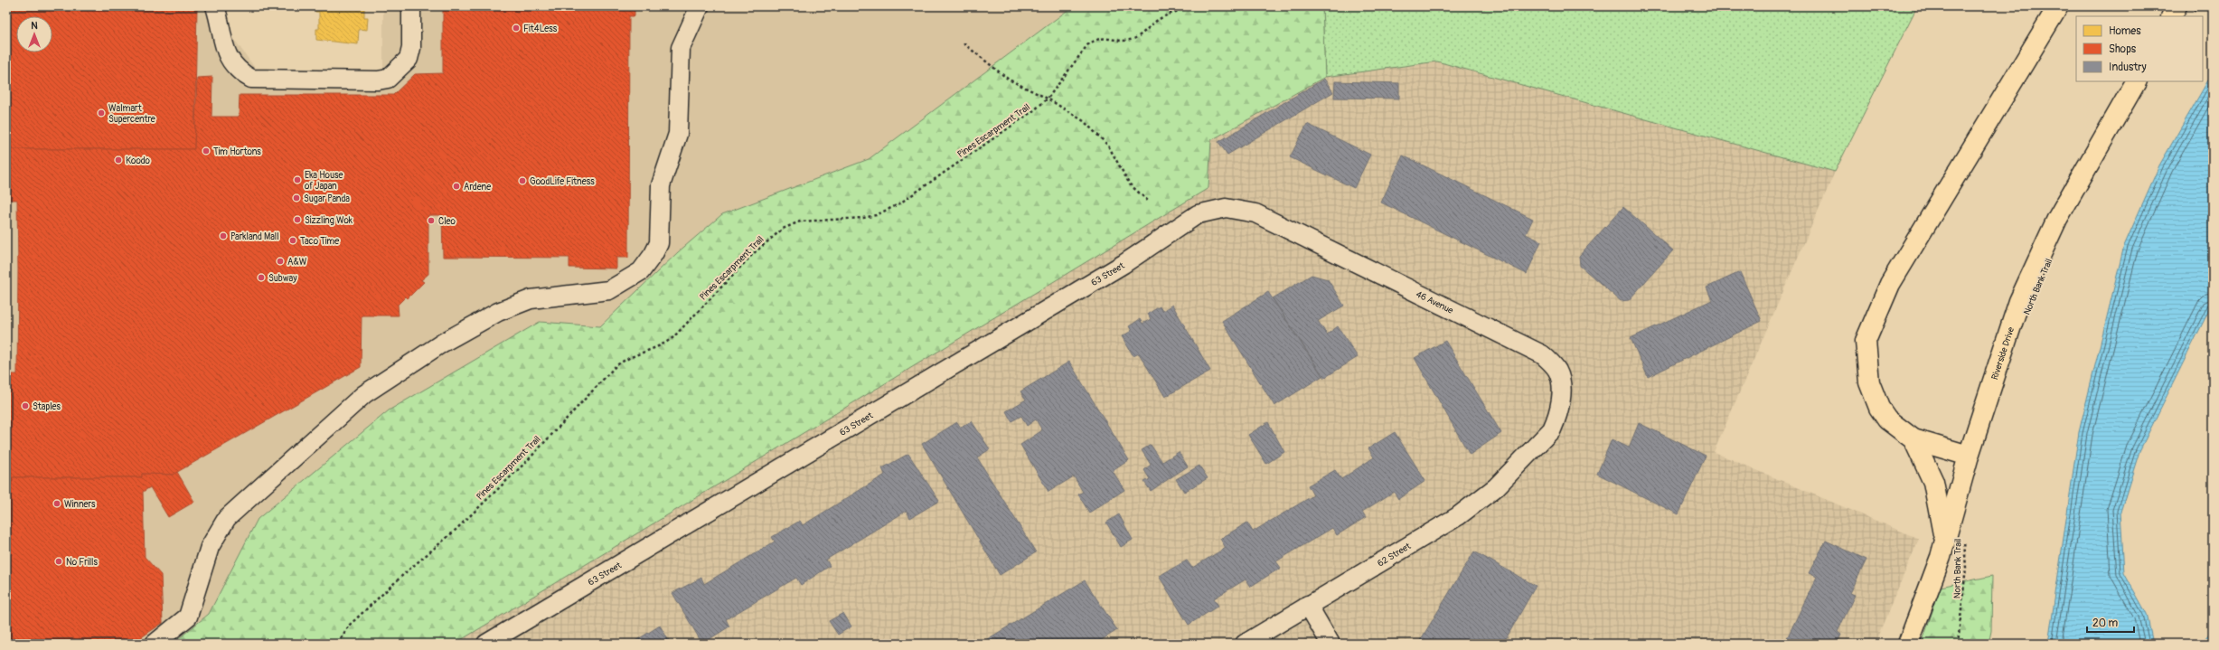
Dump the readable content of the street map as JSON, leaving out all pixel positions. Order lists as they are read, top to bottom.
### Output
{
  "streets": {
    "main road": ["Riverside Drive"],
    "street": ["63 Street", "46 Avenue", "62 Street"],
    "path": ["Pines Escarpment Trail", "North Bank Trail"]
  },
  "crossings": [
    ["63 Street", "46 Avenue"],
    ["46 Avenue", "62 Street"]
  ],
  "places": [
    "Fit4Less",
    "Walmart Supercentre",
    "Tim Hortons",
    "Koodo",
    "Eka House of Japan",
    "GoodLife Fitness",
    "Ardene",
    "Sugar Panda",
    "Sizzling Wok",
    "Cleo",
    "Parkland Mall",
    "Taco Time",
    "A&W",
    "Subway",
    "Staples",
    "Winners",
    "No Frills"
  ],
  "legend": ["Homes", "Shops", "Industry"],
  "scale_bar": "20 m",
  "north": "top"
}
